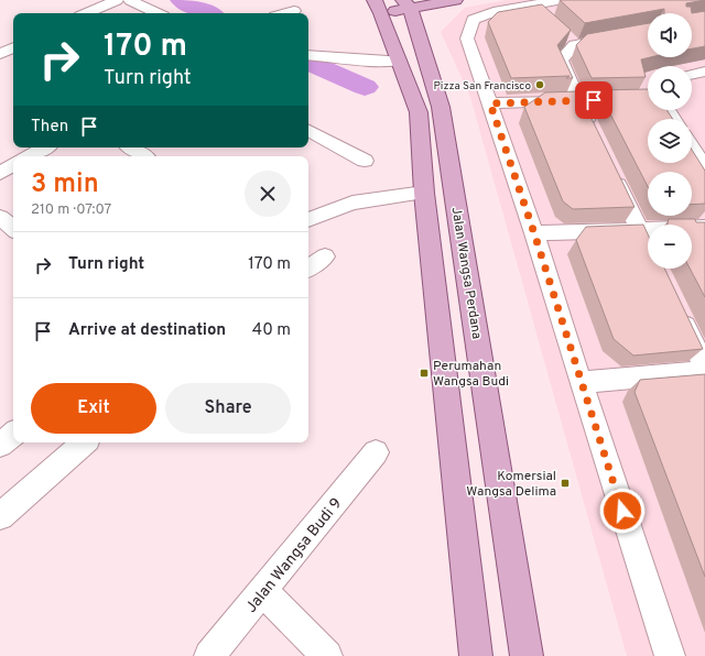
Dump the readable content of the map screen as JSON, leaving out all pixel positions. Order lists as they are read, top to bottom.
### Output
{
  "streets": {
    "main road": ["Jalan Wangsa Perdana"],
    "street": ["Jalan Wangsa Budi 9"]
  },
  "places": {
    "other": ["Pizza San Francisco"],
    "transit": ["Perumahan Wangsa Budi", "Komersial Wangsa Delima"]
  },
  "page": {
    "map_buttons": ["+", "−"],
    "turn": ["170 m", "Turn right"],
    "then": "Then",
    "heading": ["3 min", "210 m · 07:07"],
    "list": [
      {
        "name": "Turn right",
        "value": "170 m"
      },
      {
        "name": "Arrive at destination",
        "value": "40 m"
      }
    ],
    "buttons": ["Exit", "Share"]
  }
}
